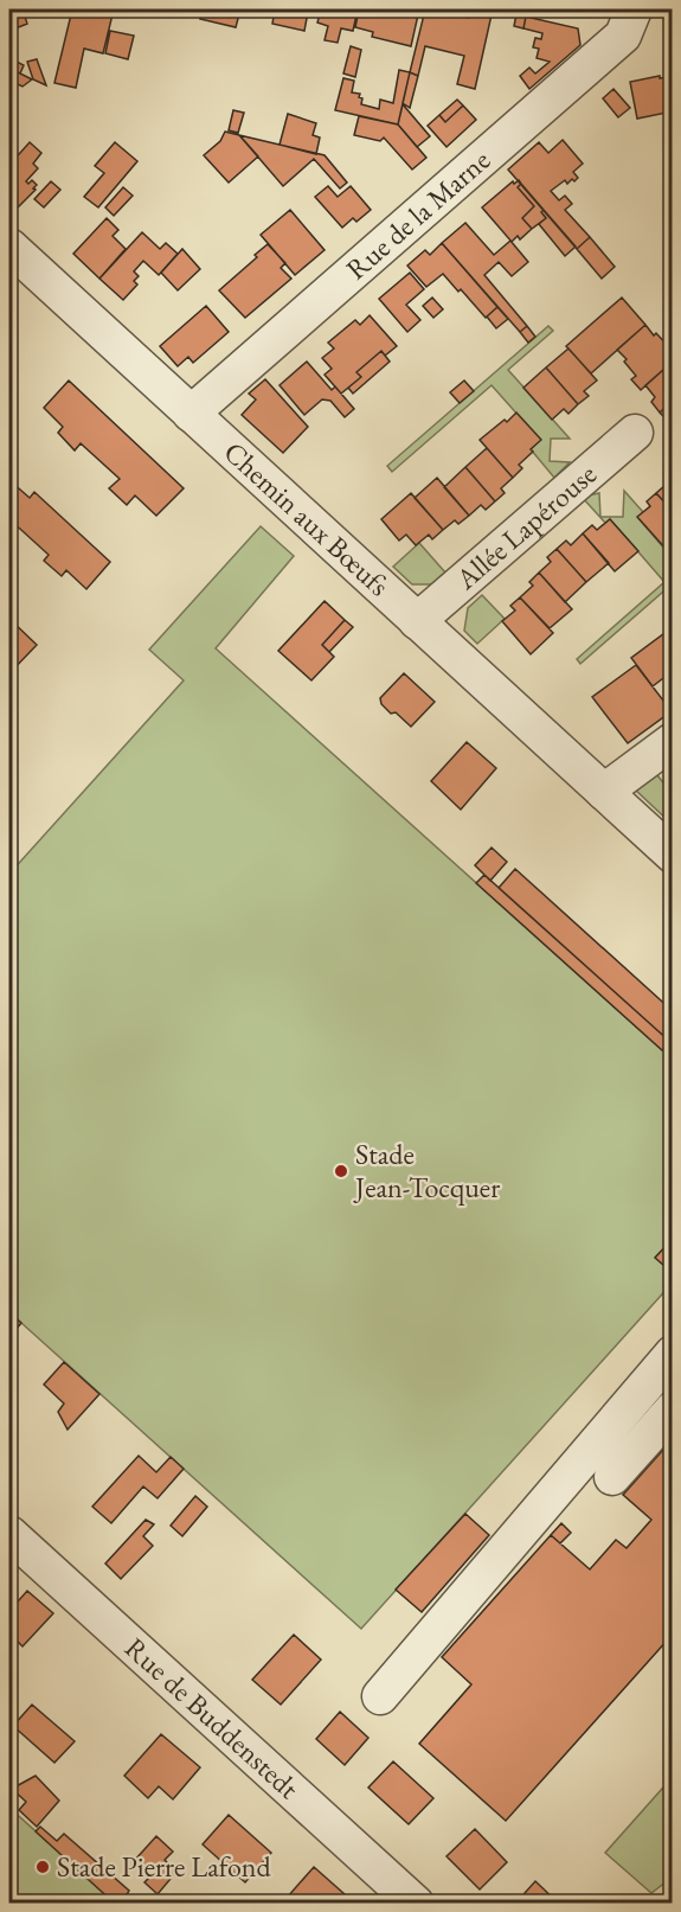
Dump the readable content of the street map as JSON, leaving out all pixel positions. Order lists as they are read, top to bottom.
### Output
{
  "streets": {
    "street": [
      "Rue de la Marne",
      "Chemin aux Bœufs",
      "Allée Lapérouse",
      "Rue de Buddenstedt"
    ]
  },
  "crossings": [
    ["Rue de la Marne", "Chemin aux Bœufs"],
    ["Chemin aux Bœufs", "Allée Lapérouse"]
  ],
  "places": ["Stade Jean-Tocquer", "Stade Pierre Lafond"]
}
